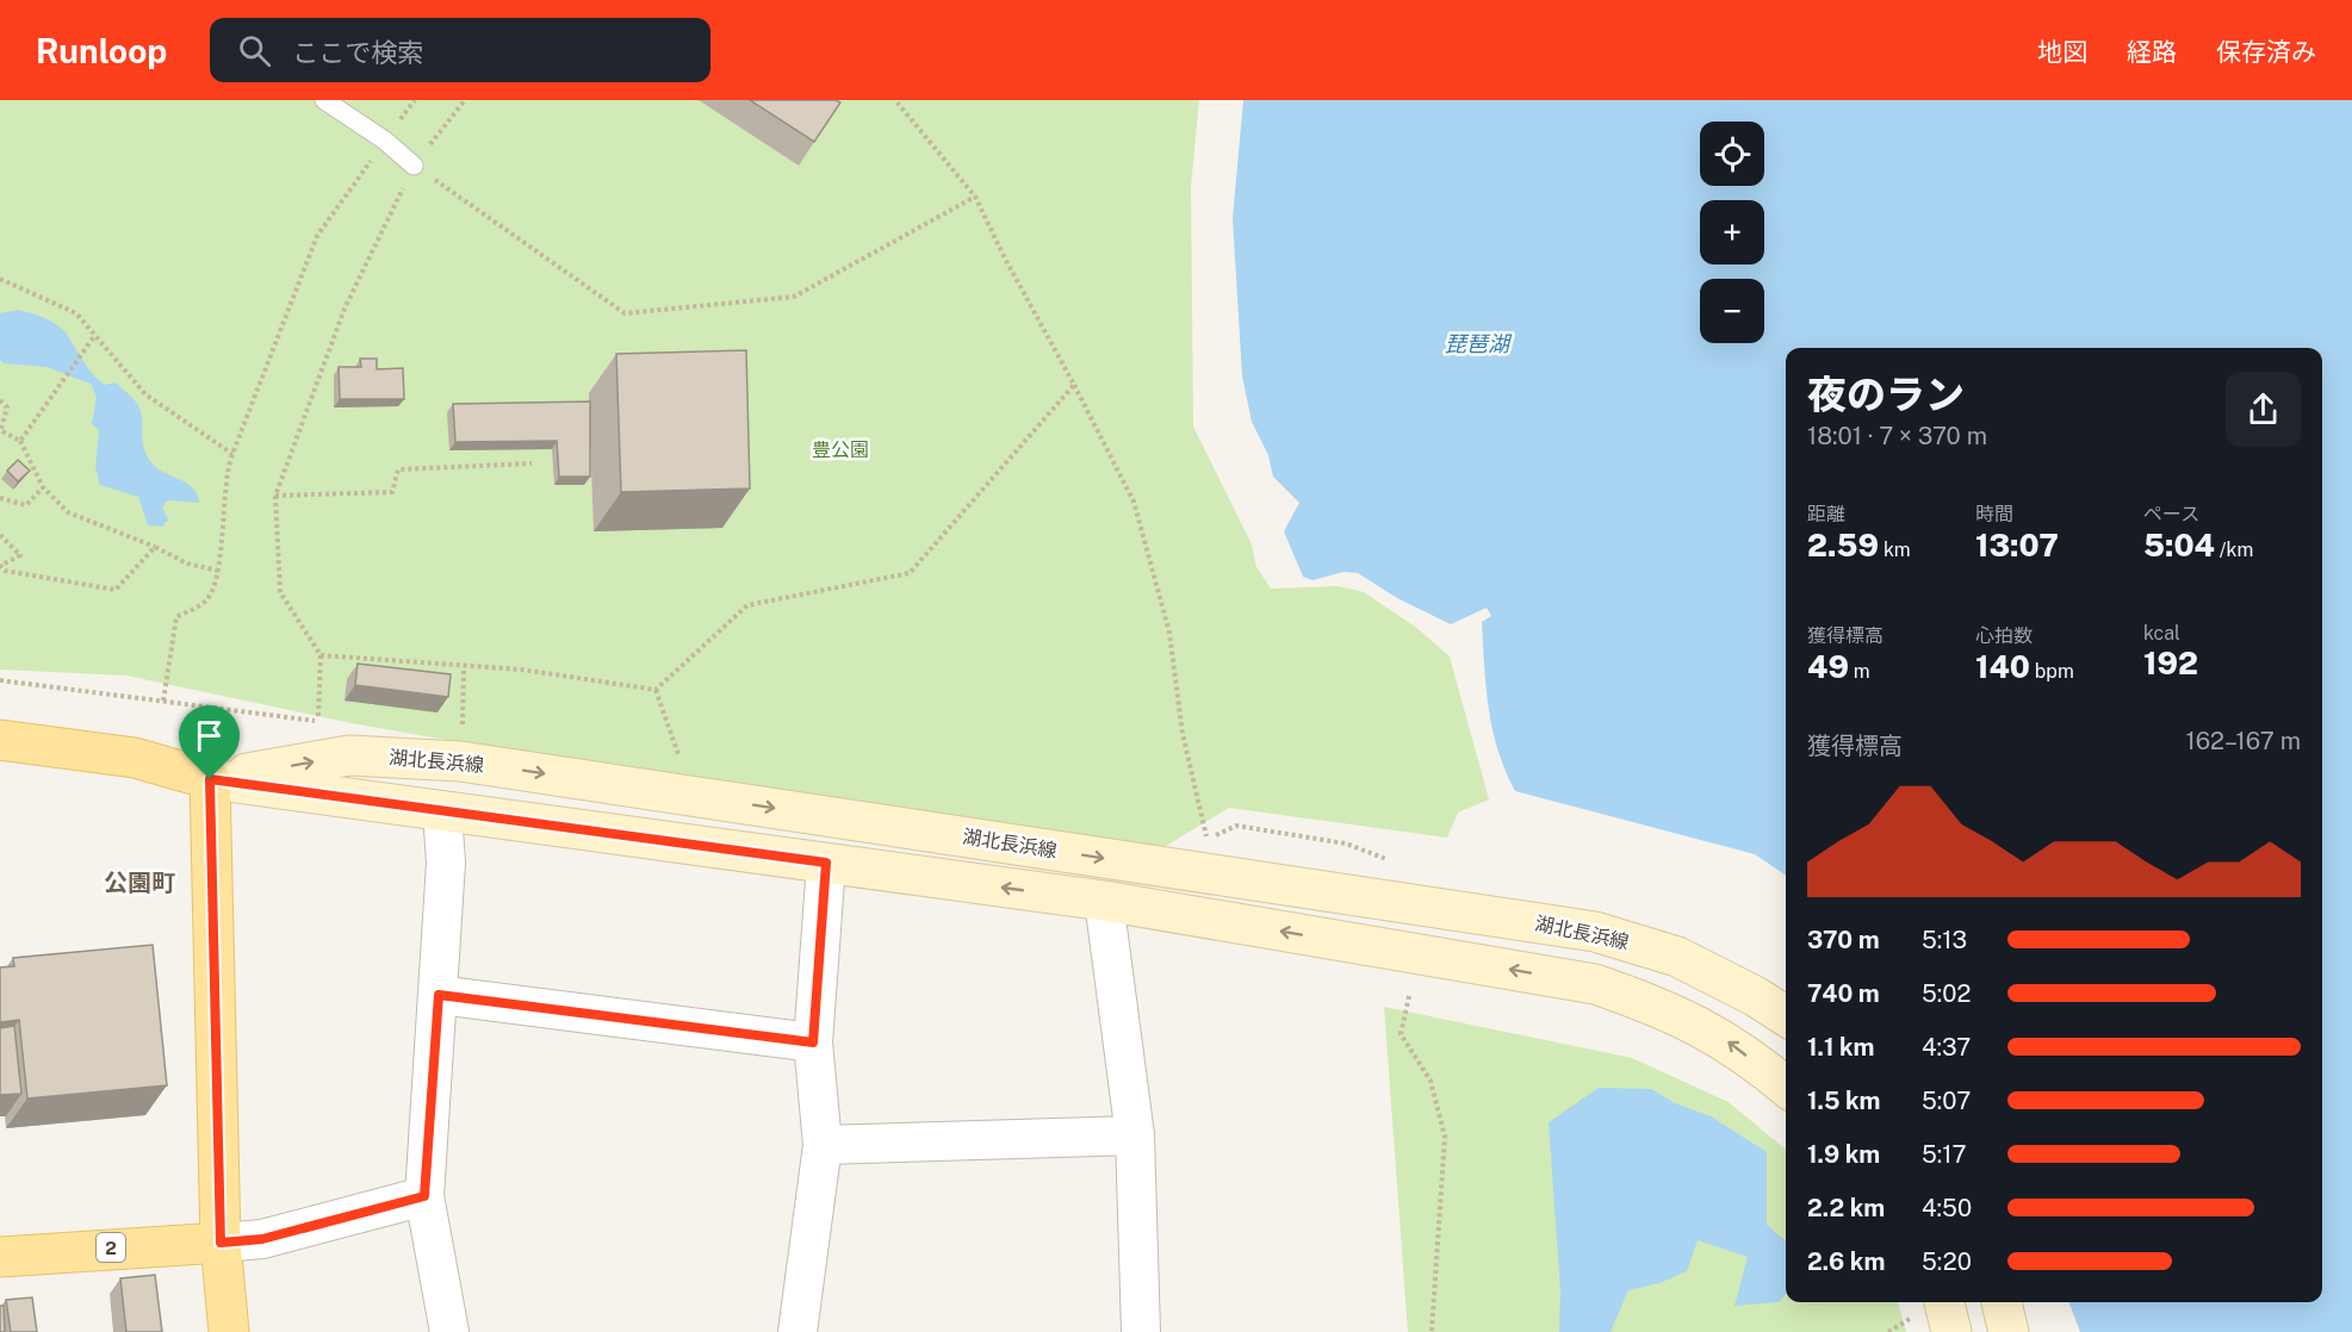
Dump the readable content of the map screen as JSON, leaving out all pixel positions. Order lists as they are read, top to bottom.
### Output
{
  "streets": {
    "main road": ["湖北長浜線", "2"]
  },
  "districts": ["公園町"],
  "water": ["琵琶湖"],
  "parks": ["豊公園"],
  "page": {
    "header": "Runloop",
    "search": "ここで検索",
    "nav": ["地図", "経路", "保存済み"],
    "map_buttons": ["+", "−"],
    "heading": ["夜のラン", "18:01 · 7 × 370 m"],
    "stats": [
      ["距離", "2.59 km"],
      ["時間", "13:07"],
      ["ペース", "5:04 /km"],
      ["獲得標高", "49 m"],
      ["心拍数", "140 bpm"],
      ["kcal", "192"]
    ],
    "chart": ["獲得標高", "162–167 m"],
    "list": [
      {
        "name": "370 m",
        "note": "5:13"
      },
      {
        "name": "740 m",
        "note": "5:02"
      },
      {
        "name": "1.1 km",
        "note": "4:37"
      },
      {
        "name": "1.5 km",
        "note": "5:07"
      },
      {
        "name": "1.9 km",
        "note": "5:17"
      },
      {
        "name": "2.2 km",
        "note": "4:50"
      },
      {
        "name": "2.6 km",
        "note": "5:20"
      }
    ]
  }
}
